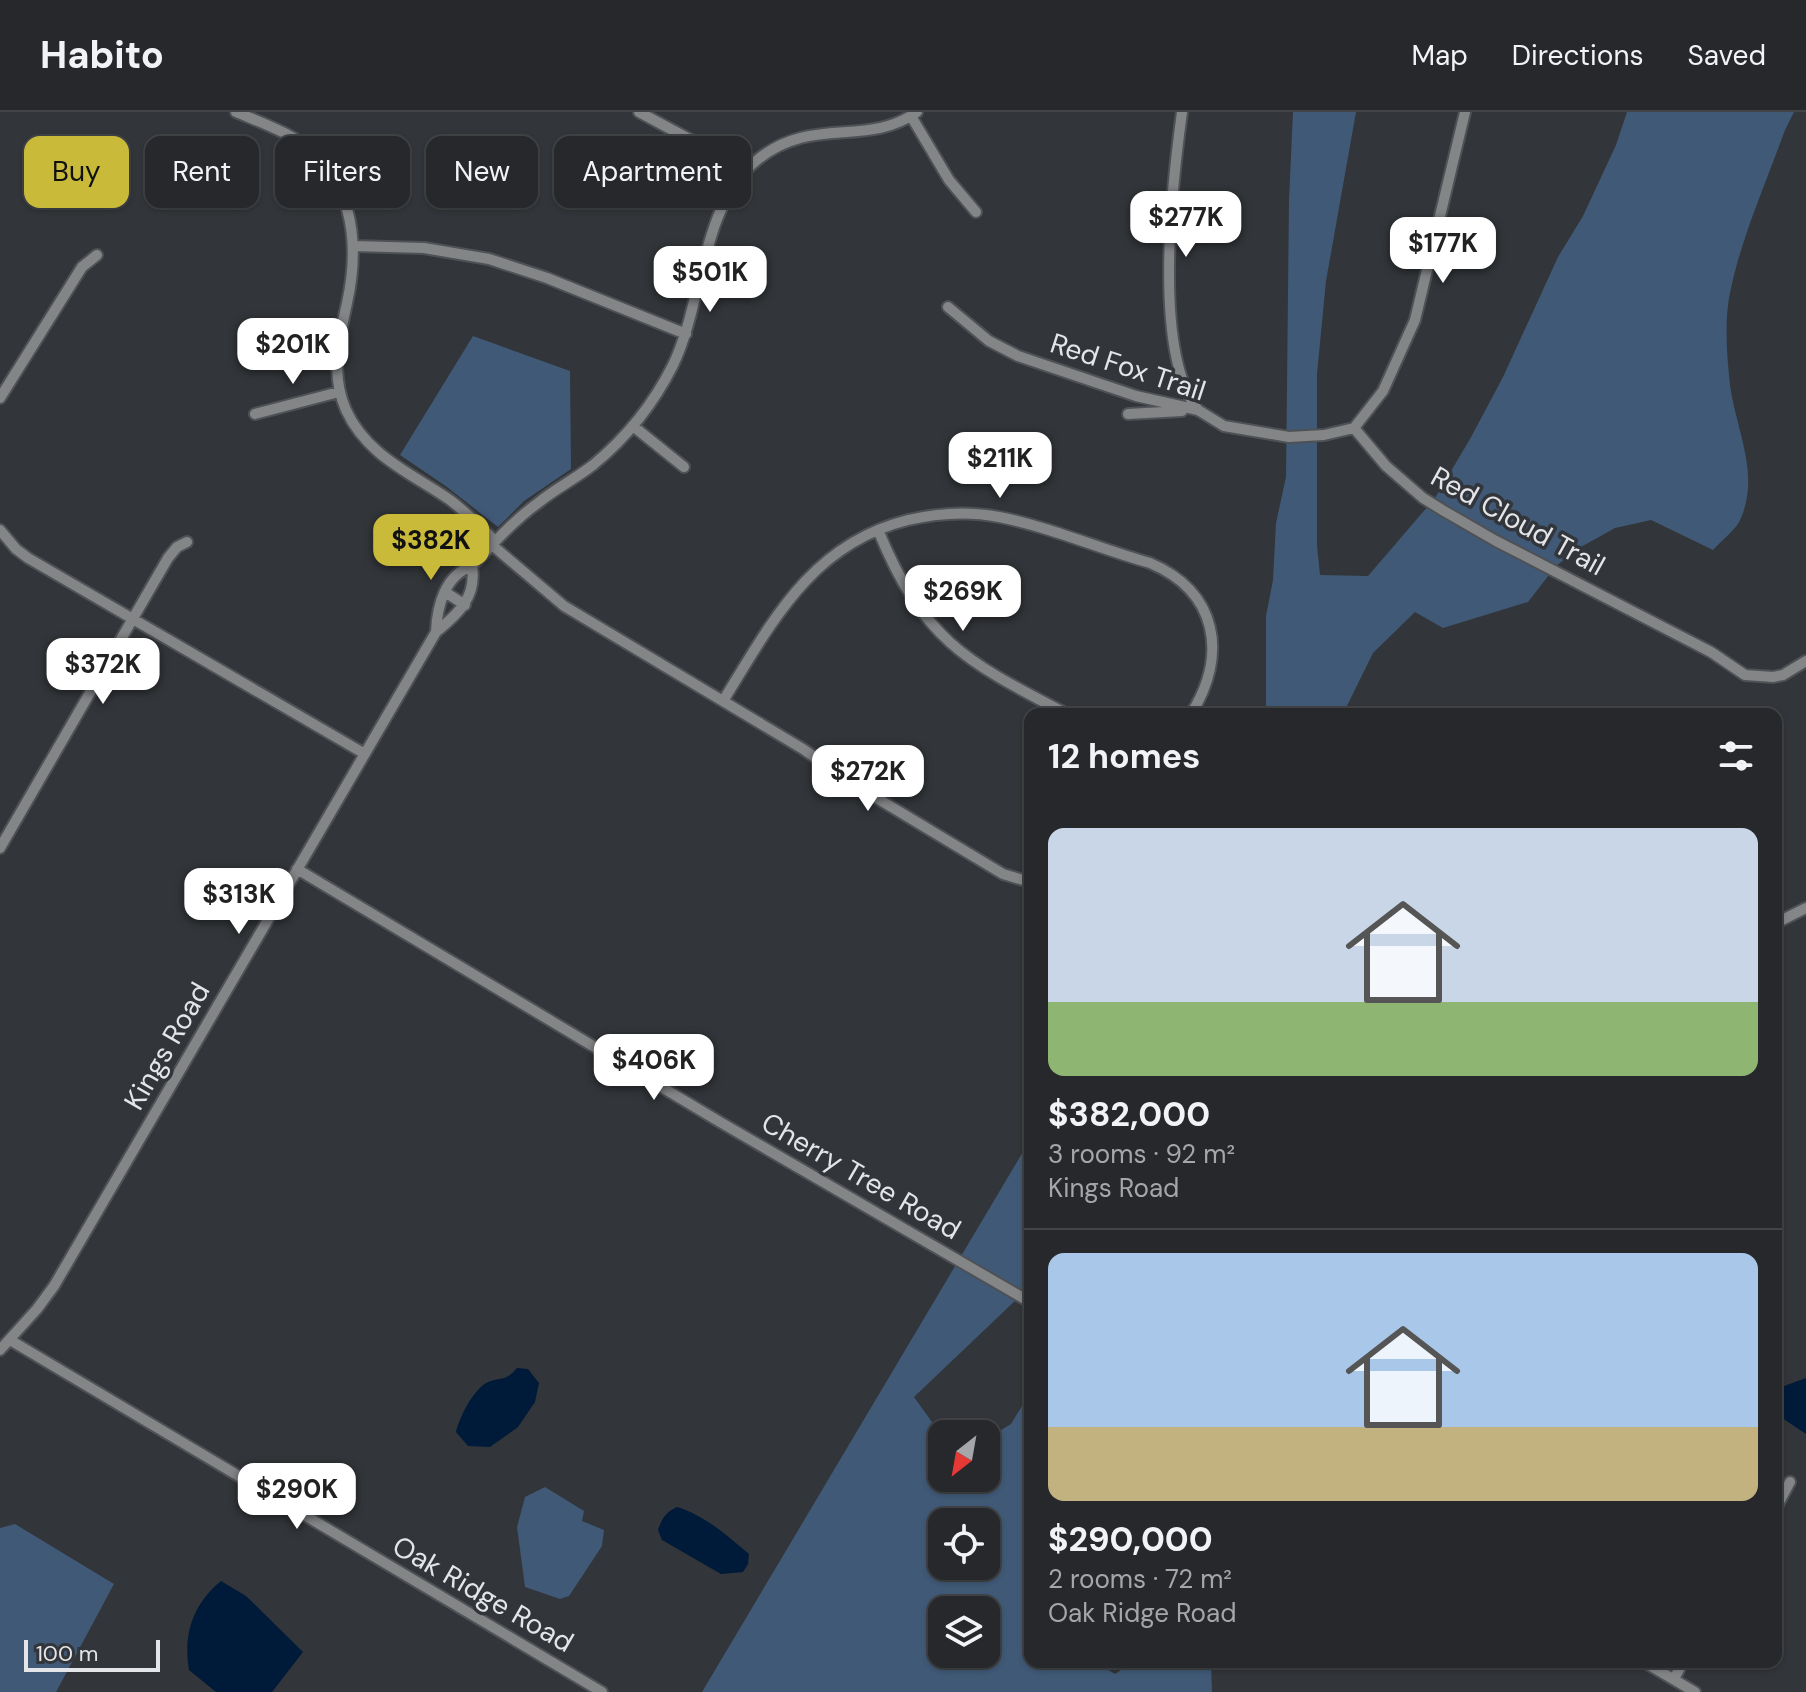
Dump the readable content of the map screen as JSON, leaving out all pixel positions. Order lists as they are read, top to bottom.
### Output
{
  "streets": {
    "street": [
      "Red Fox Trail",
      "Red Cloud Trail",
      "Kings Road",
      "Cherry Tree Road",
      "Oak Ridge Road"
    ]
  },
  "crossings": [
    ["Red Fox Trail", "Red Cloud Trail"],
    ["Kings Road", "Cherry Tree Road"],
    ["Kings Road", "Oak Ridge Road"]
  ],
  "scale_bar": "100 m",
  "north": "bottom left",
  "page": {
    "header": "Habito",
    "nav": ["Map", "Directions", "Saved"],
    "chip": [
      "Buy",
      "Rent",
      "Filters",
      "New",
      "Apartment"
    ],
    "price": [
      "$277K",
      "$177K",
      "$501K",
      "$201K",
      "$211K",
      "$382K",
      "$269K",
      "$372K",
      "$272K",
      "$313K",
      "$406K",
      "$290K"
    ],
    "heading": "12 homes",
    "list": [
      {
        "name": "$382,000",
        "note": "3 rooms · 92 m² · Kings Road"
      },
      {
        "name": "$290,000",
        "note": "2 rooms · 72 m² · Oak Ridge Road"
      }
    ],
    "scale": "100 m"
  }
}
